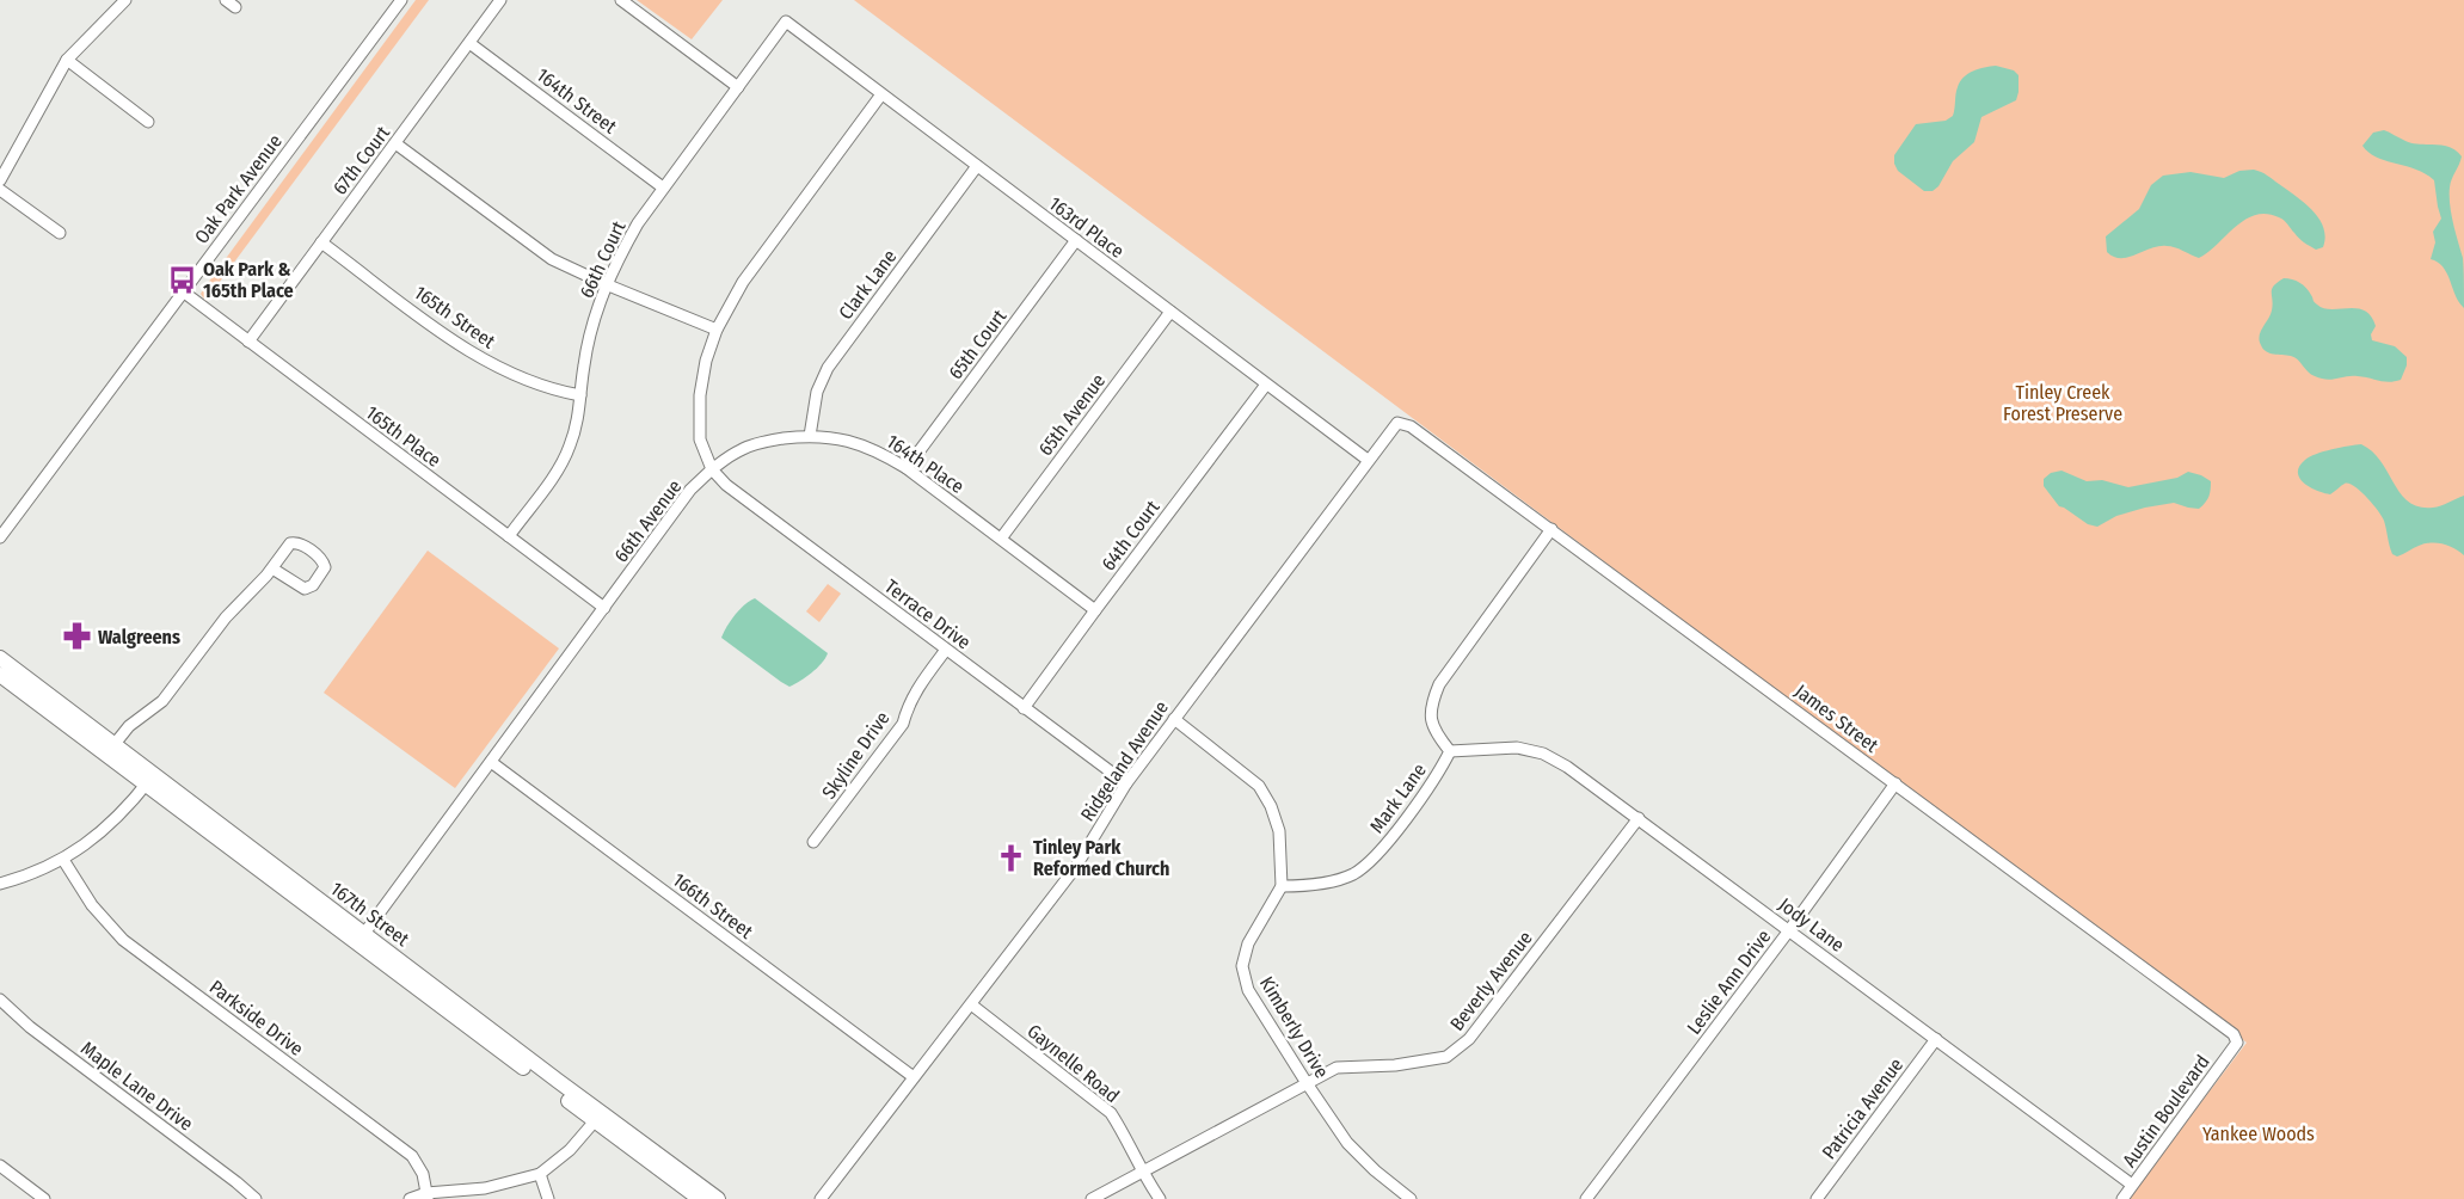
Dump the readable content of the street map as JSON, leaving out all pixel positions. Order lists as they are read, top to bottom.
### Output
{
  "streets": {
    "main road": ["167th Street"],
    "street": [
      "164th Street",
      "67th Court",
      "Oak Park Avenue",
      "163rd Place",
      "66th Court",
      "Clark Lane",
      "165th Street",
      "65th Court",
      "65th Avenue",
      "165th Place",
      "164th Place",
      "66th Avenue",
      "64th Court",
      "Terrace Drive",
      "James Street",
      "Skyline Drive",
      "Ridgeland Avenue",
      "Mark Lane",
      "166th Street",
      "Jody Lane",
      "Beverly Avenue",
      "Leslie Ann Drive",
      "Parkside Drive",
      "Kimberly Drive",
      "Gaynelle Road",
      "Maple Lane Drive",
      "Patricia Avenue",
      "Austin Boulevard"
    ]
  },
  "crossings": [
    ["164th Street", "67th Court"],
    ["164th Street", "66th Court"],
    ["67th Court", "165th Street"],
    ["67th Court", "165th Place"],
    ["Oak Park Avenue", "165th Place"],
    ["163rd Place", "66th Court"],
    ["163rd Place", "Clark Lane"],
    ["163rd Place", "65th Court"],
    ["163rd Place", "65th Avenue"],
    ["163rd Place", "64th Court"],
    ["163rd Place", "Ridgeland Avenue"],
    ["66th Court", "165th Street"],
    ["66th Court", "165th Place"],
    ["Clark Lane", "164th Place"],
    ["65th Court", "164th Place"],
    ["65th Avenue", "164th Place"],
    ["165th Place", "66th Avenue"],
    ["164th Place", "66th Avenue"],
    ["164th Place", "64th Court"],
    ["164th Place", "Terrace Drive"],
    ["66th Avenue", "Terrace Drive"],
    ["66th Avenue", "166th Street"],
    ["66th Avenue", "167th Street"],
    ["64th Court", "Terrace Drive"],
    ["Terrace Drive", "Skyline Drive"],
    ["Terrace Drive", "Ridgeland Avenue"],
    ["James Street", "Ridgeland Avenue"],
    ["James Street", "Mark Lane"],
    ["James Street", "Leslie Ann Drive"],
    ["James Street", "Austin Boulevard"],
    ["Ridgeland Avenue", "166th Street"],
    ["Ridgeland Avenue", "Gaynelle Road"],
    ["Mark Lane", "Jody Lane"],
    ["Mark Lane", "Kimberly Drive"],
    ["Jody Lane", "Beverly Avenue"],
    ["Jody Lane", "Leslie Ann Drive"],
    ["Jody Lane", "Patricia Avenue"],
    ["Jody Lane", "Austin Boulevard"],
    ["Beverly Avenue", "Kimberly Drive"],
    ["Beverly Avenue", "Gaynelle Road"]
  ],
  "parks": ["Tinley Creek Forest Preserve", "Yankee Woods"],
  "places": {
    "bus stop": ["Oak Park & 165th Place"],
    "pharmacy": ["Walgreens"],
    "church": ["Tinley Park Reformed Church"]
  }
}
